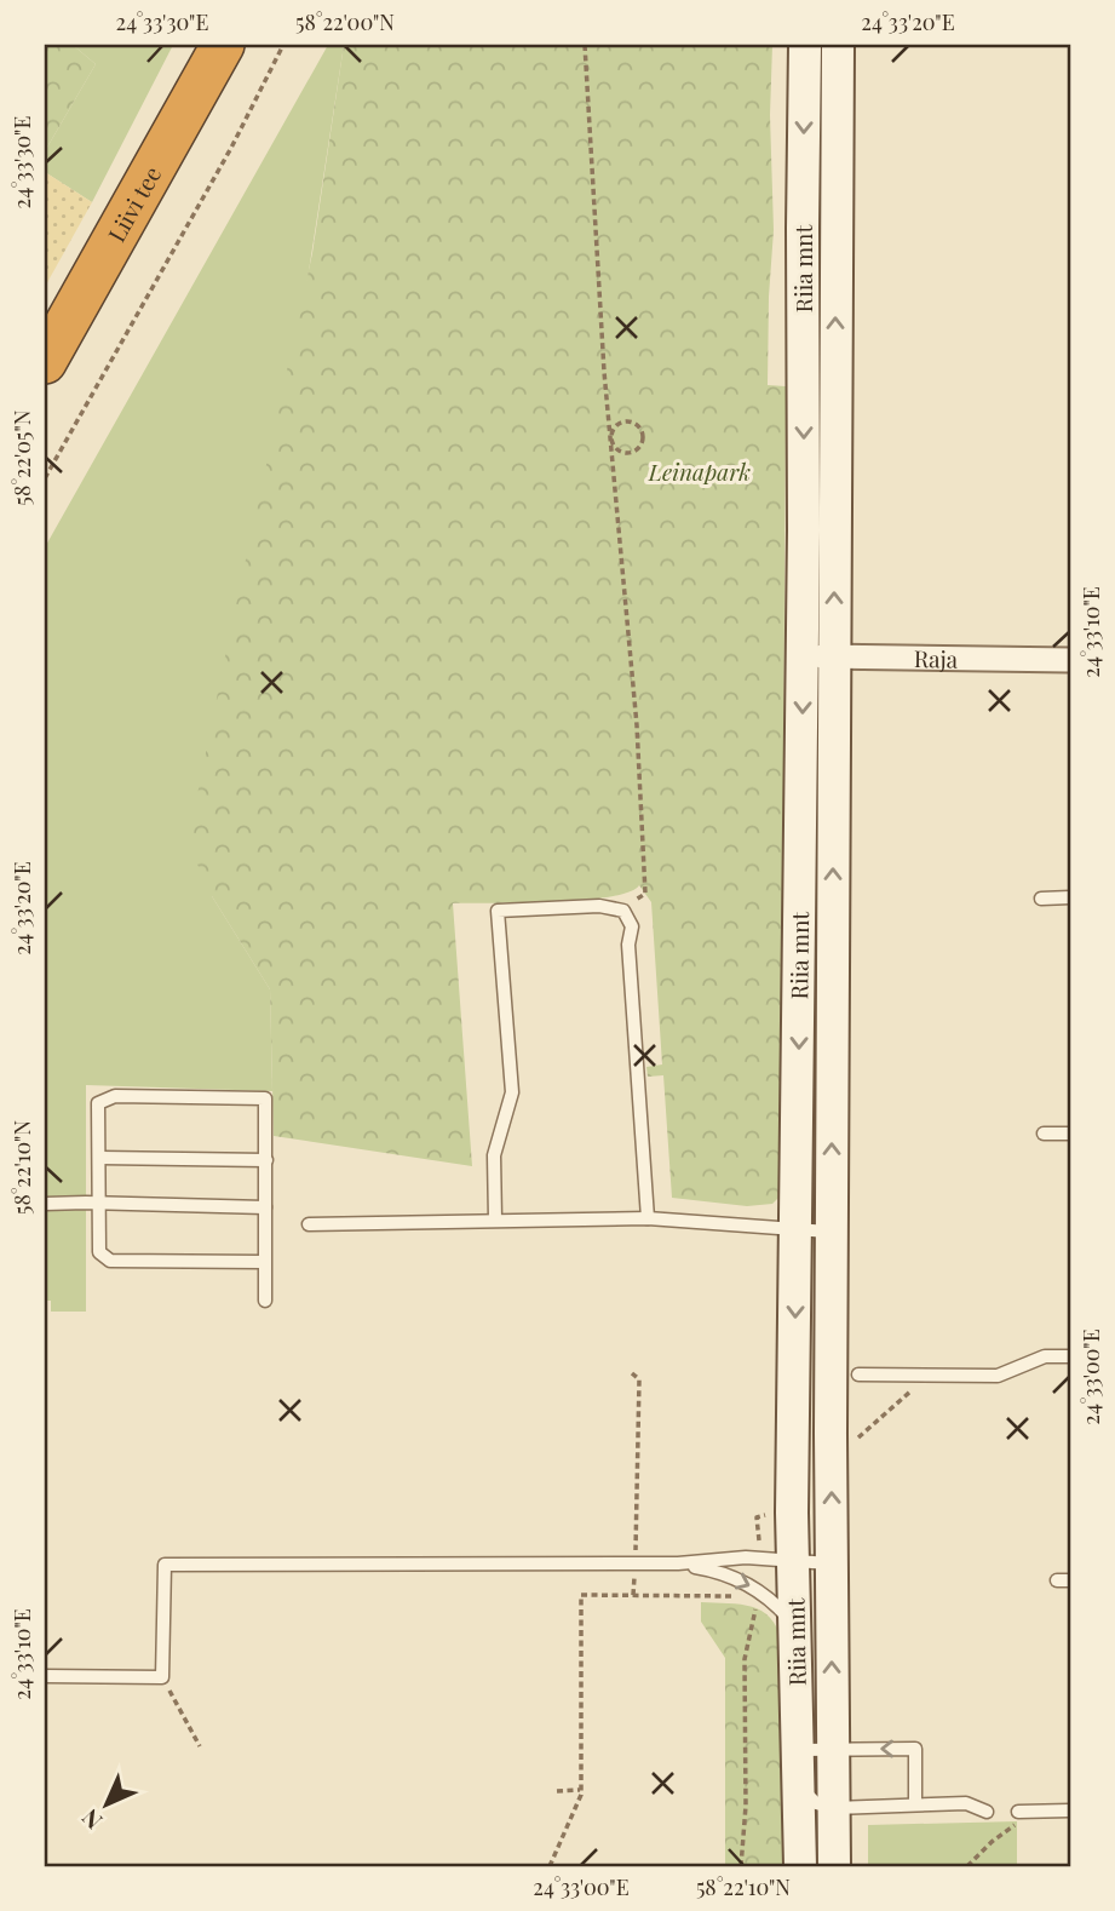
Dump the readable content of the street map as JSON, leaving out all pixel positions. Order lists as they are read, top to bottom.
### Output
{
  "streets": {
    "highway": ["Liivi tee"],
    "main road": ["Riia mnt"],
    "street": ["Raja"]
  },
  "crossings": [
    ["Riia mnt", "Raja"]
  ],
  "parks": ["Leinapark"],
  "north": "bottom left",
  "coordinates": [
    "24°33'30\"E",
    "58°22'00\"N",
    "24°33'20\"E",
    "58°22'05\"N",
    "24°33'10\"E",
    "58°22'10\"N",
    "24°33'00\"E"
  ]
}
